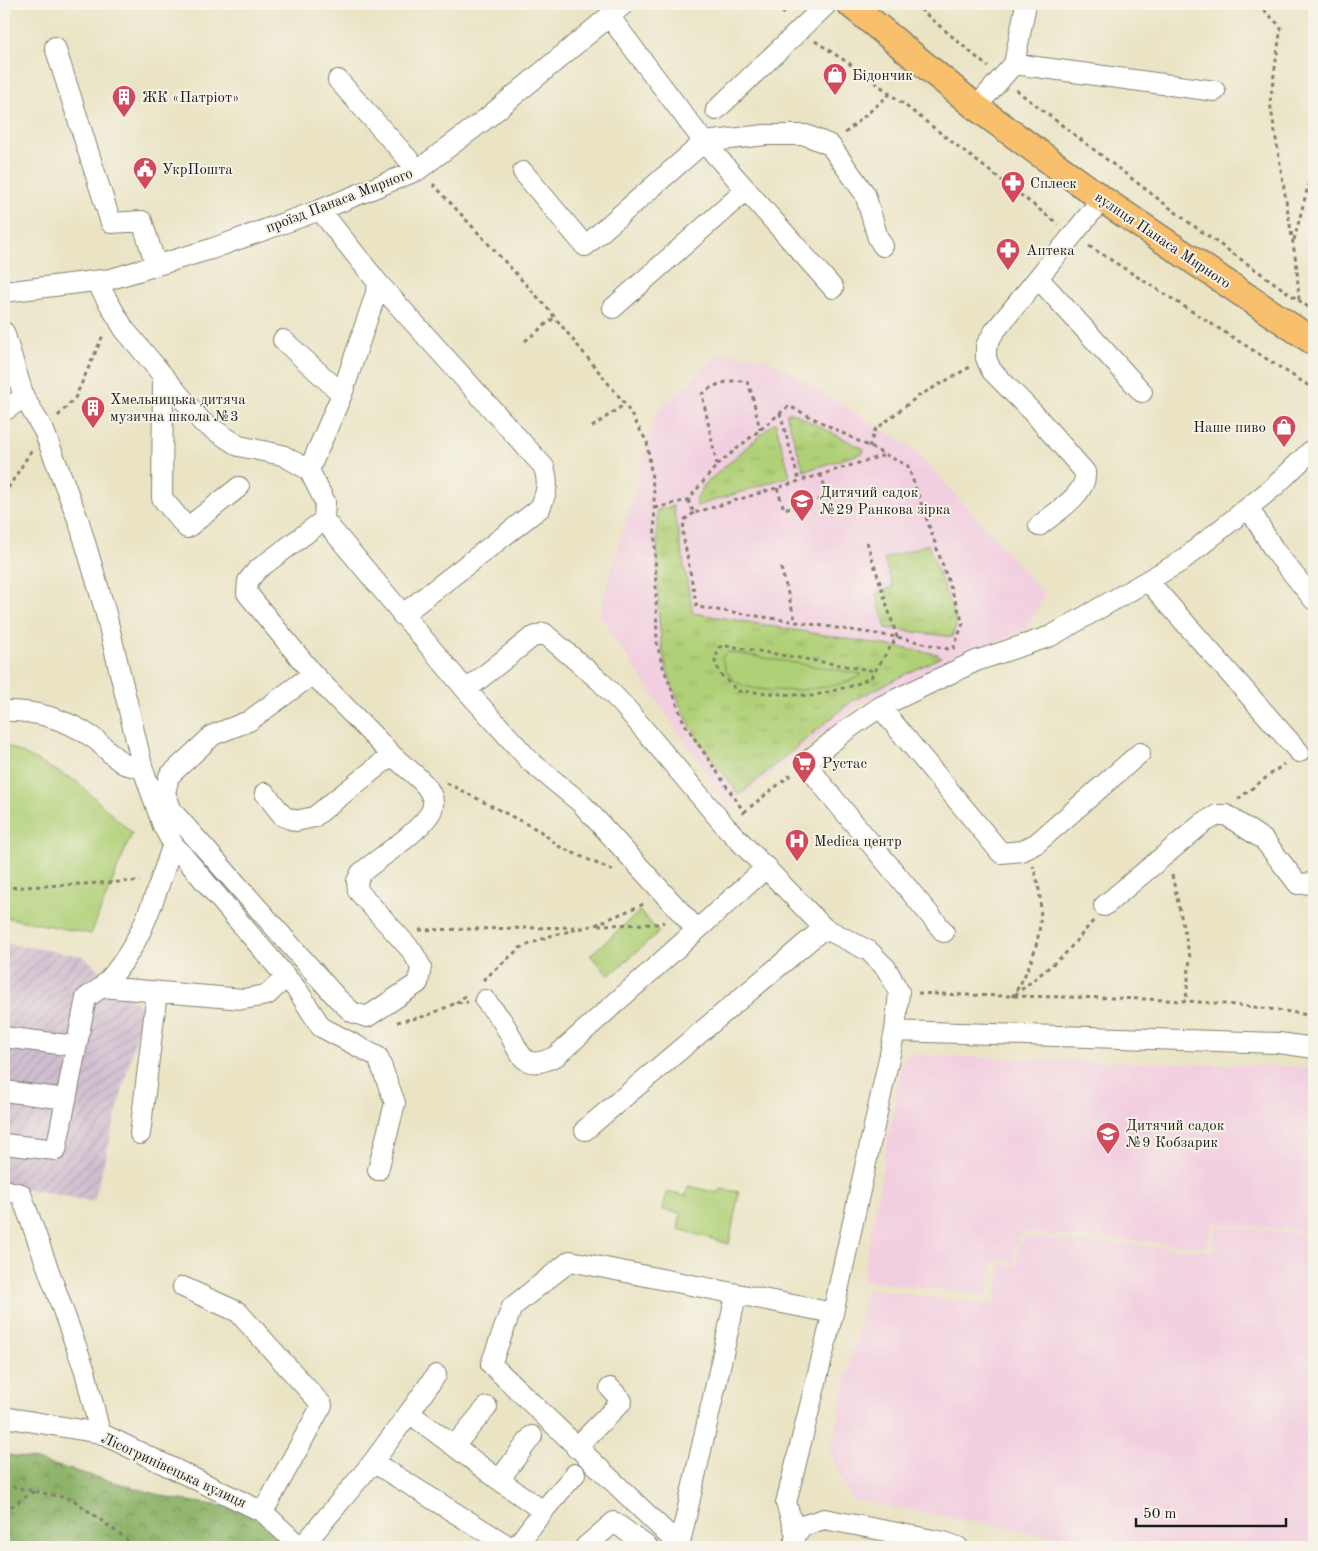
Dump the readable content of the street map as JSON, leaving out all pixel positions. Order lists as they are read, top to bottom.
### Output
{
  "streets": {
    "main road": ["вулиця Панаса Мирного"],
    "street": ["проїзд Панаса Мирного", "Лісогринівецька вулиця"]
  },
  "places": {
    "shop": ["Бідончик", "Наше пиво"],
    "building": ["ЖК «Патріот»", "Хмельницька дитяча музична школа №3"],
    "public building": ["УкрПошта"],
    "pharmacy": ["Сплеск", "Аптека"],
    "school or university": ["Дитячий садок №29 Ранкова зірка", "Дитячий садок №9 Кобзарик"],
    "supermarket": ["Рустас"],
    "hospital": ["Medica центр"]
  },
  "scale_bar": "50 m"
}
